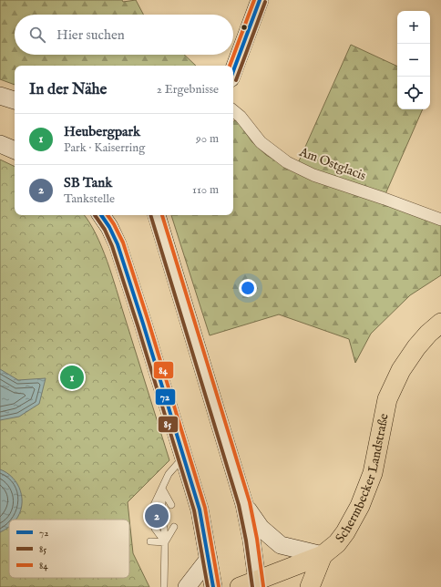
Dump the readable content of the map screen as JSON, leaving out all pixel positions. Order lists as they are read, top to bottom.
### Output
{
  "streets": {
    "main road": ["Schermbecker Landstraße"],
    "street": ["Am Ostglacis"]
  },
  "lines": ["transit line 72", "transit line 84", "transit line 85"],
  "legend": ["72", "85", "84"],
  "page": {
    "map_buttons": ["+", "−"],
    "search": "Hier suchen",
    "heading": ["In der Nähe", "2 Ergebnisse"],
    "list": [
      {
        "mark": "1",
        "name": "Heubergpark",
        "note": "Park · Kaiserring",
        "value": "90 m"
      },
      {
        "mark": "2",
        "name": "SB Tank",
        "note": "Tankstelle",
        "value": "110 m"
      }
    ],
    "pins": ["1", "2"]
  }
}
